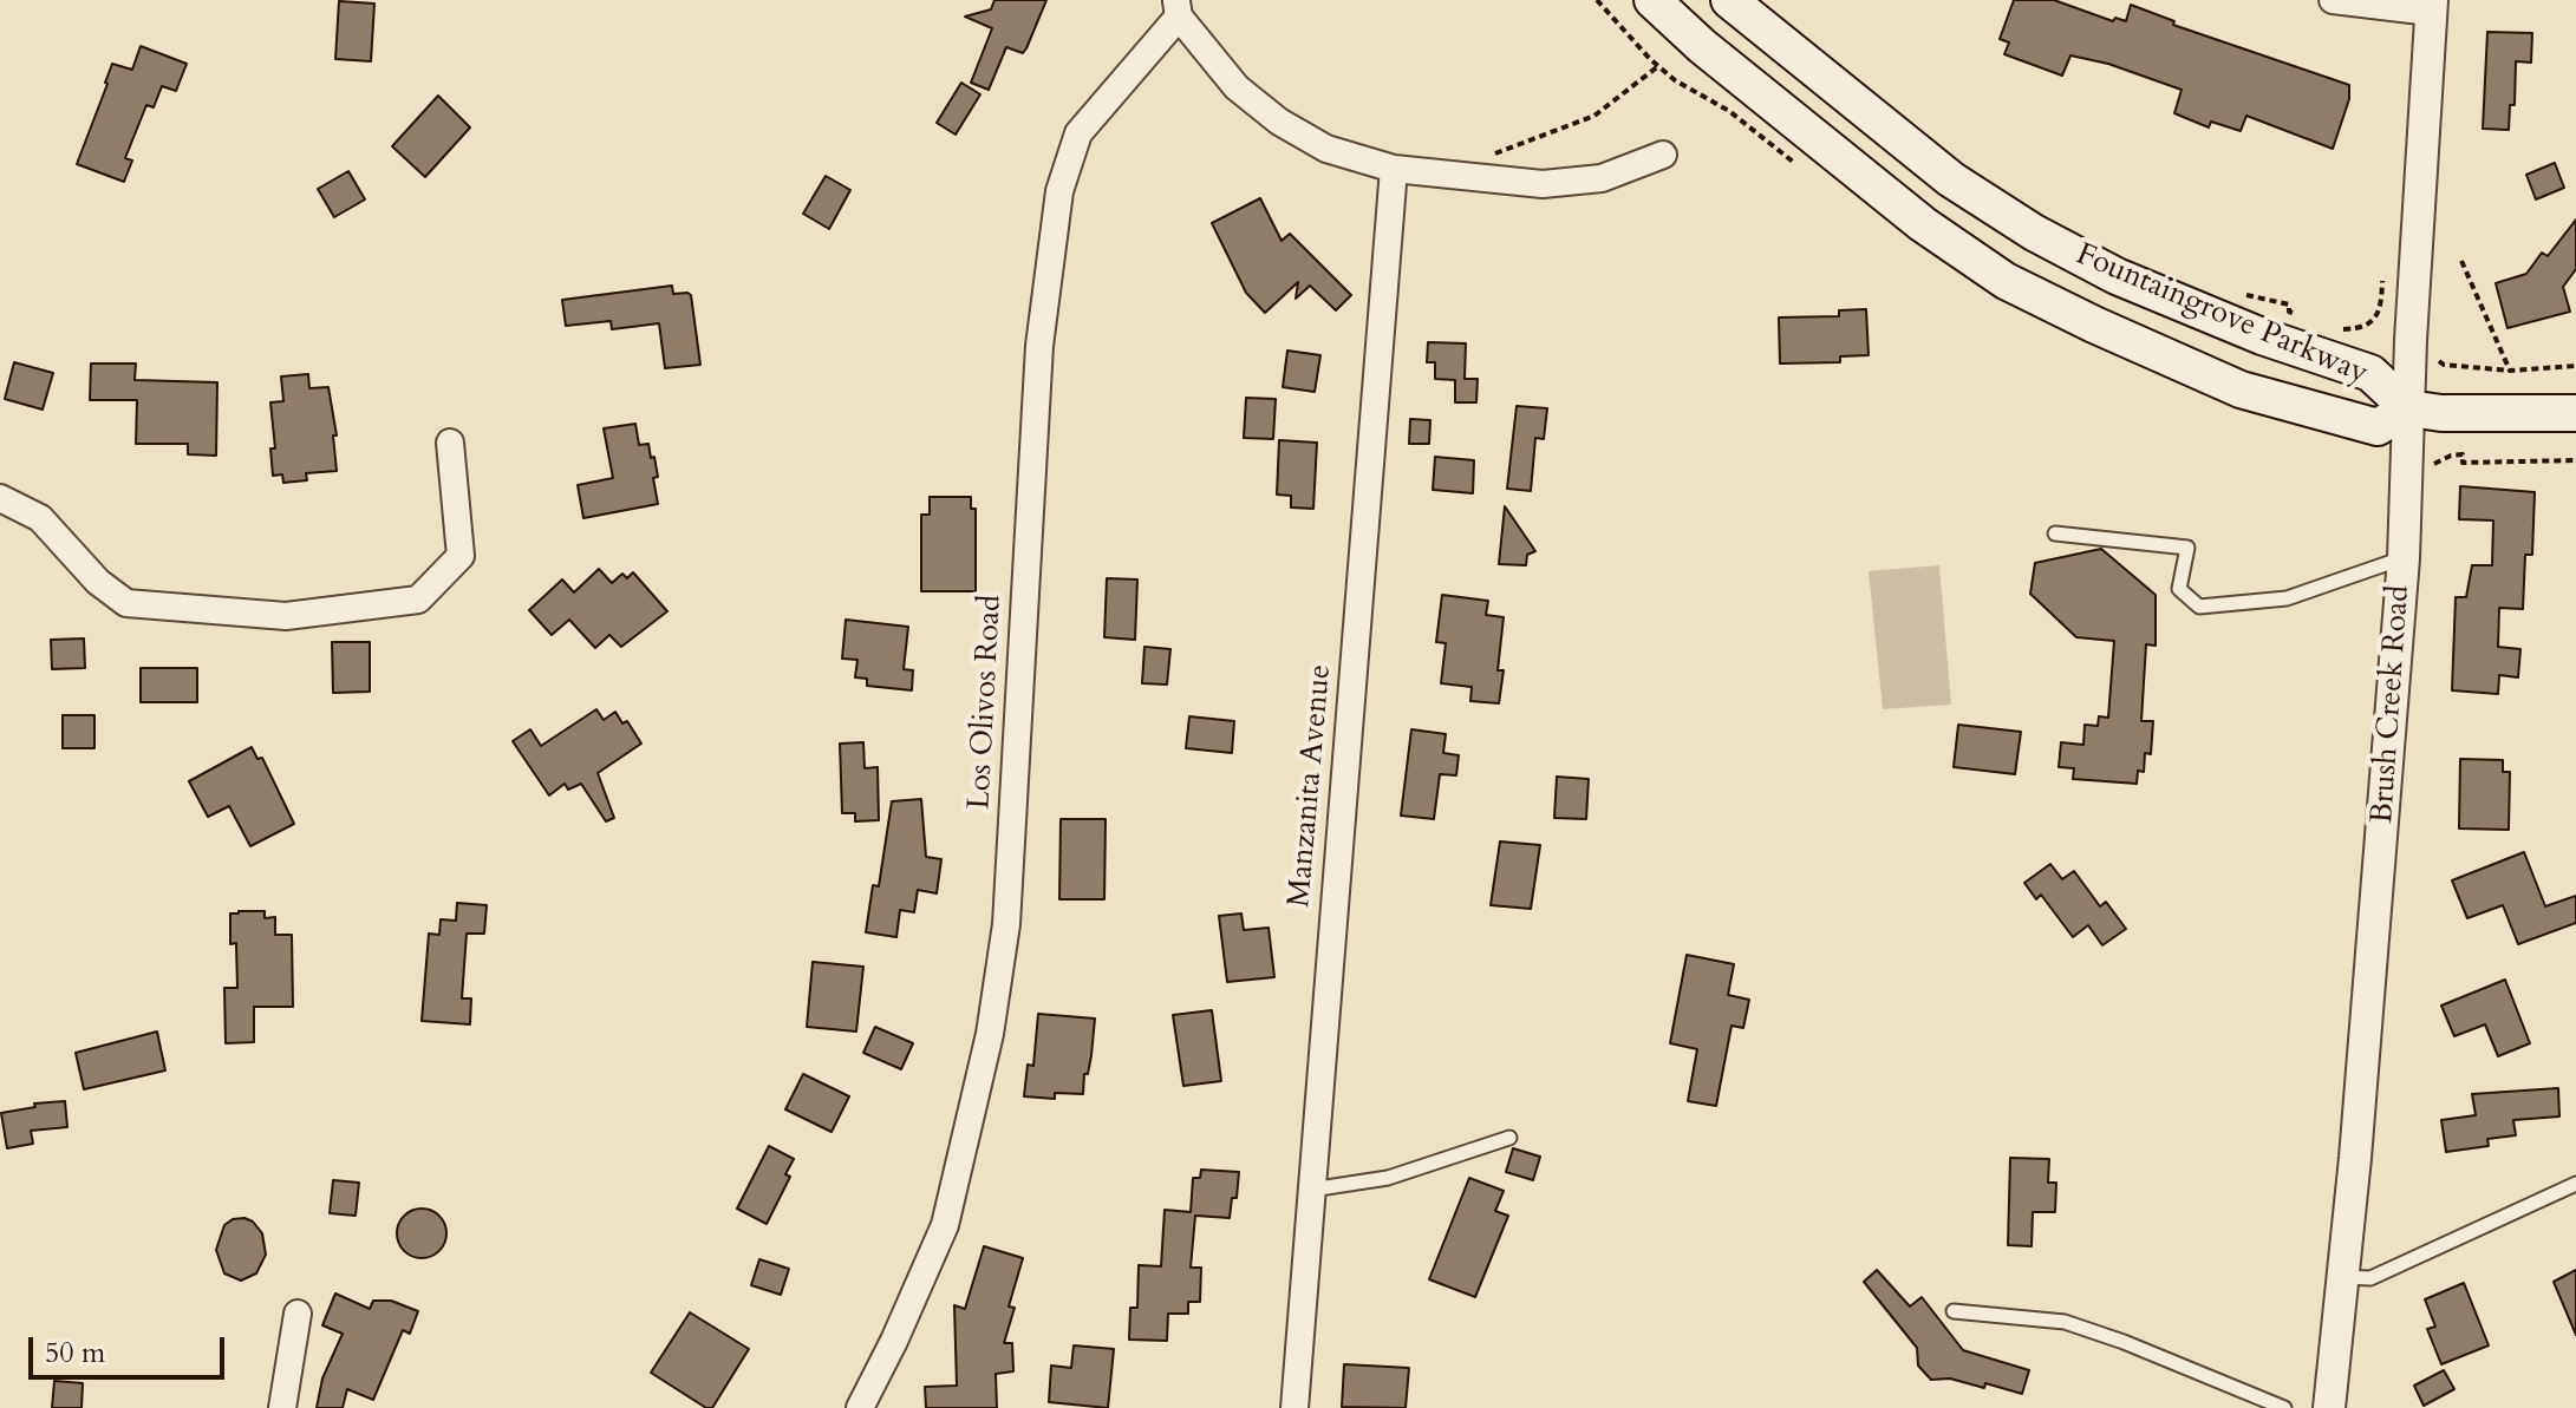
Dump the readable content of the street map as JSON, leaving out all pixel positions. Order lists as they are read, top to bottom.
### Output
{
  "streets": {
    "main road": ["Fountaingrove Parkway"],
    "street": ["Los Olivos Road", "Brush Creek Road", "Manzanita Avenue"]
  },
  "crossings": [
    ["Fountaingrove Parkway", "Brush Creek Road"]
  ],
  "scale_bar": "50 m"
}
